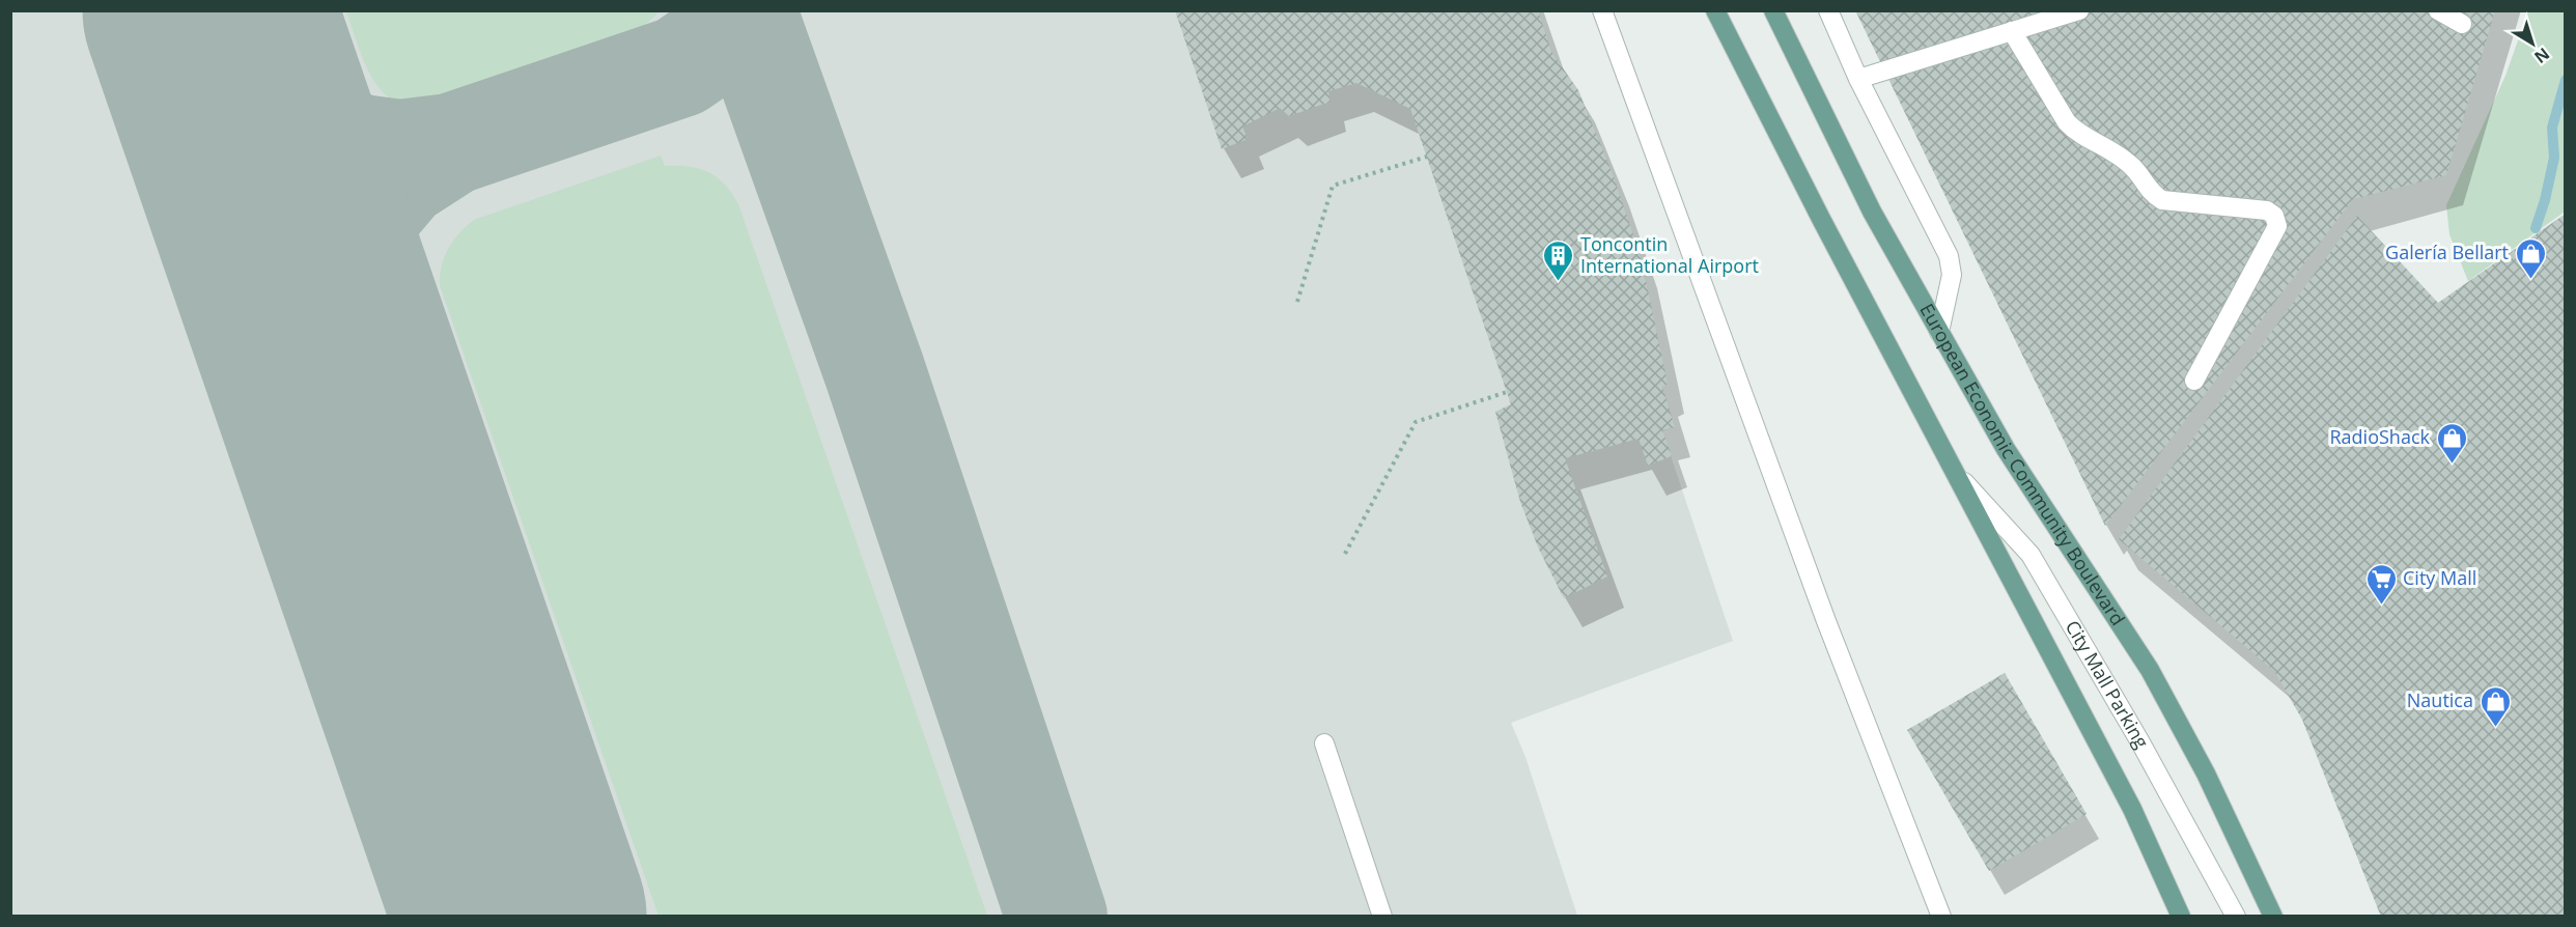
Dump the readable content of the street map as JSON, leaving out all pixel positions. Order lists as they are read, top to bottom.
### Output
{
  "streets": {
    "main road": ["European Economic Community Boulevard"],
    "lane": ["City Mall Parking"]
  },
  "places": {
    "shop": ["Galería Bellart", "RadioShack", "Nautica"],
    "building": ["Toncontin International Airport"],
    "supermarket": ["City Mall"]
  },
  "north": "bottom right"
}
